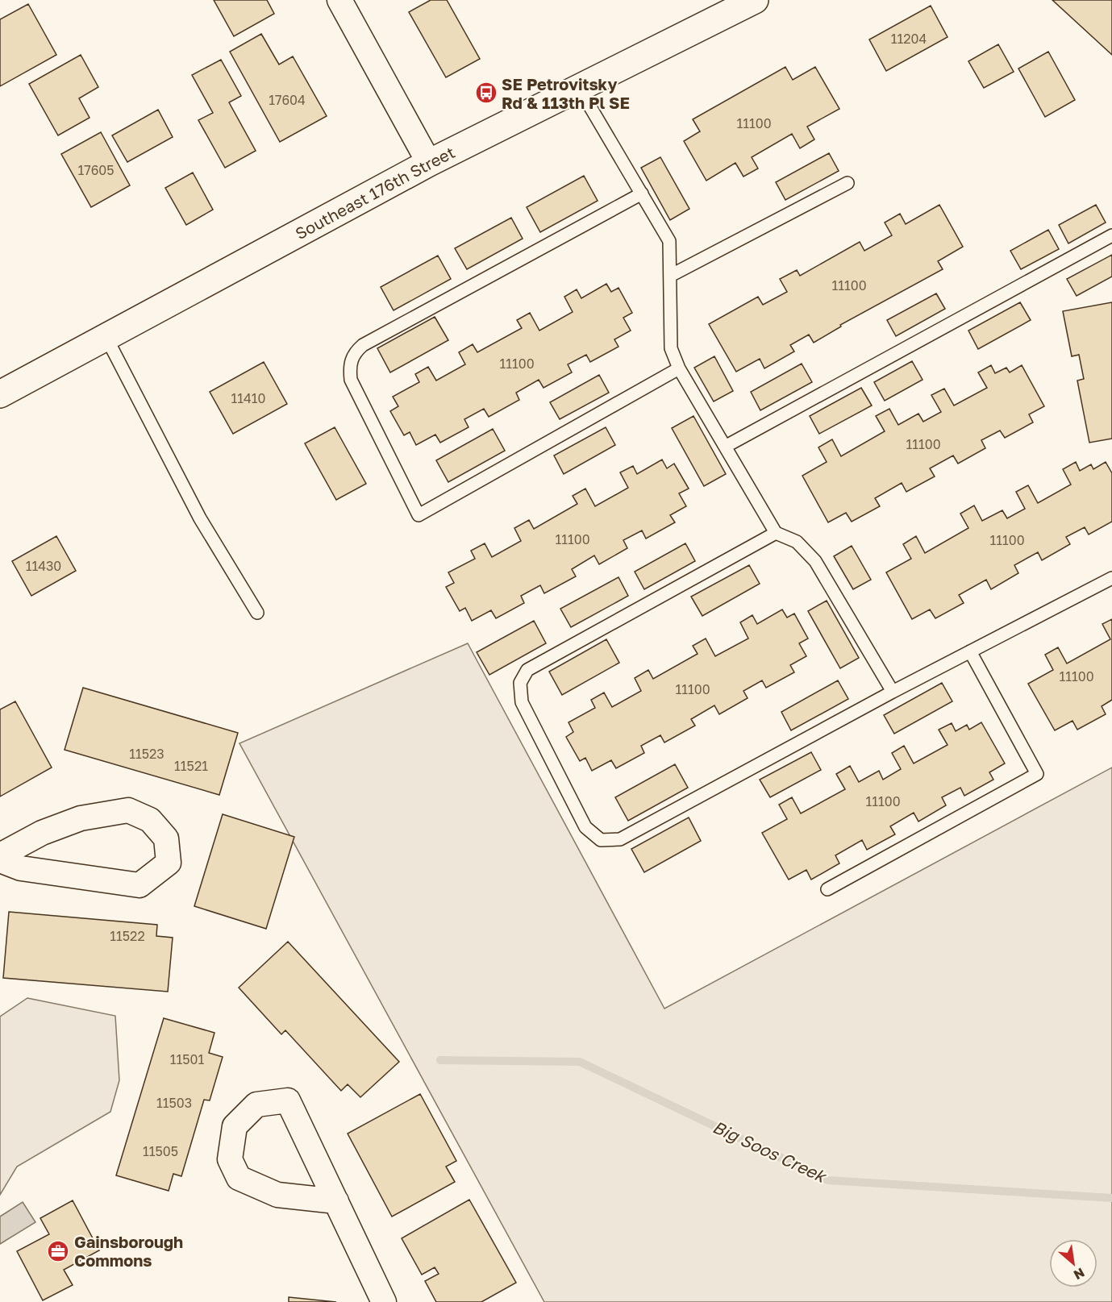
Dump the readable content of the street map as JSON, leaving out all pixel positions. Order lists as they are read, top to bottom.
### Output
{
  "streets": {
    "main road": ["Southeast 176th Street"]
  },
  "water": ["Big Soos Creek"],
  "places": {
    "bus stop": ["SE Petrovitsky Rd & 113th Pl SE"],
    "office": ["Gainsborough Commons"]
  },
  "house_numbers": [
    "11204",
    "17604",
    "11100",
    "17605",
    "11100",
    "11100",
    "11410",
    "11100",
    "11100",
    "11100",
    "11430",
    "11100",
    "11100",
    "11523",
    "11521",
    "11100",
    "11522",
    "11501",
    "11503",
    "11505"
  ],
  "north": "bottom right"
}
